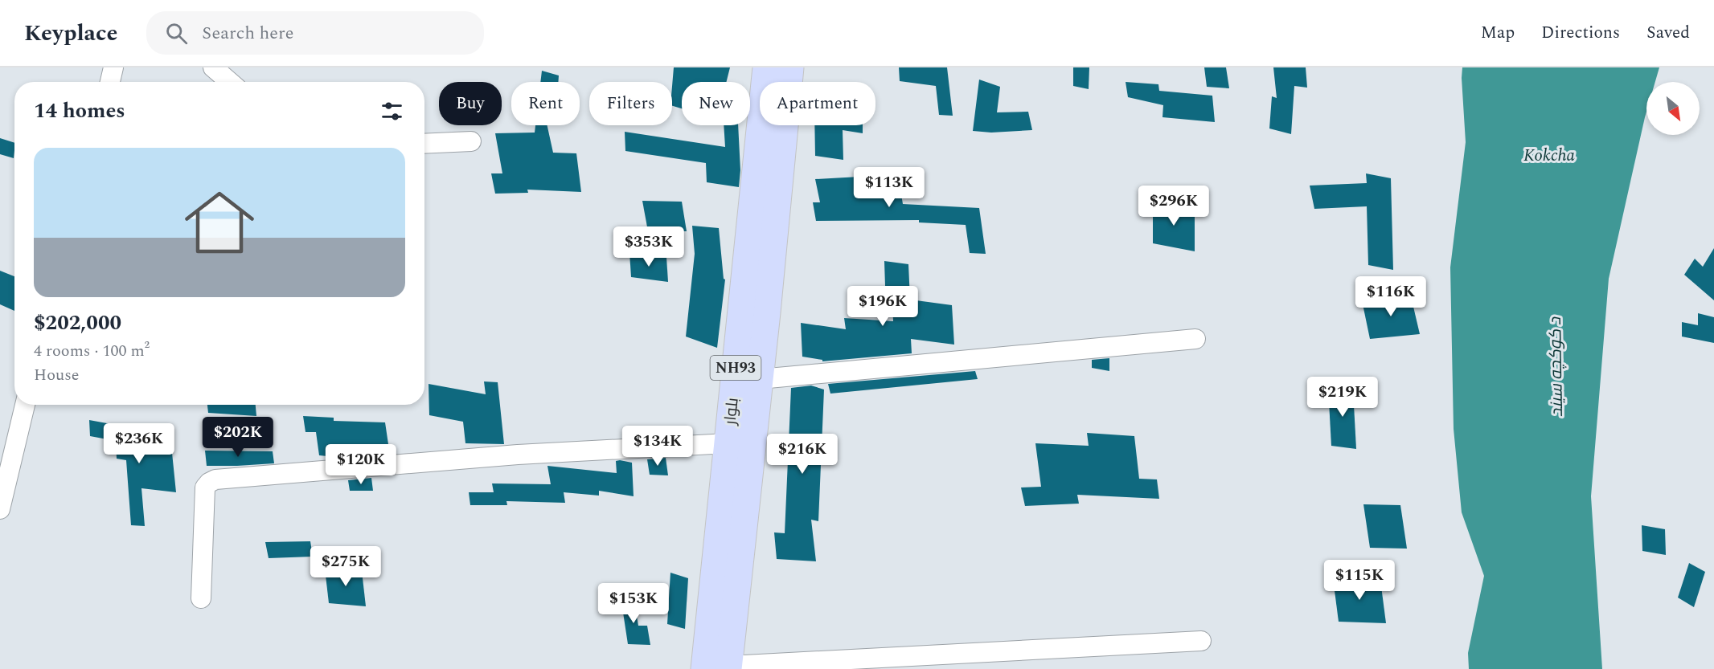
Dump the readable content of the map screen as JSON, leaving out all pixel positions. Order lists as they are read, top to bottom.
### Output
{
  "streets": {
    "main road": ["NH93", "بلوار"]
  },
  "water": ["Kokcha", "د کوکچه سیند"],
  "north": "bottom right",
  "page": {
    "header": "Keyplace",
    "search": "Search here",
    "nav": ["Map", "Directions", "Saved"],
    "chip": [
      "Buy",
      "Rent",
      "Filters",
      "New",
      "Apartment"
    ],
    "heading": "14 homes",
    "list": [
      {
        "name": "$202,000",
        "note": "4 rooms · 100 m² · House"
      }
    ],
    "price": [
      "$113K",
      "$296K",
      "$353K",
      "$116K",
      "$196K",
      "$219K",
      "$202K",
      "$236K",
      "$134K",
      "$216K",
      "$120K",
      "$275K",
      "$115K",
      "$153K"
    ]
  }
}
